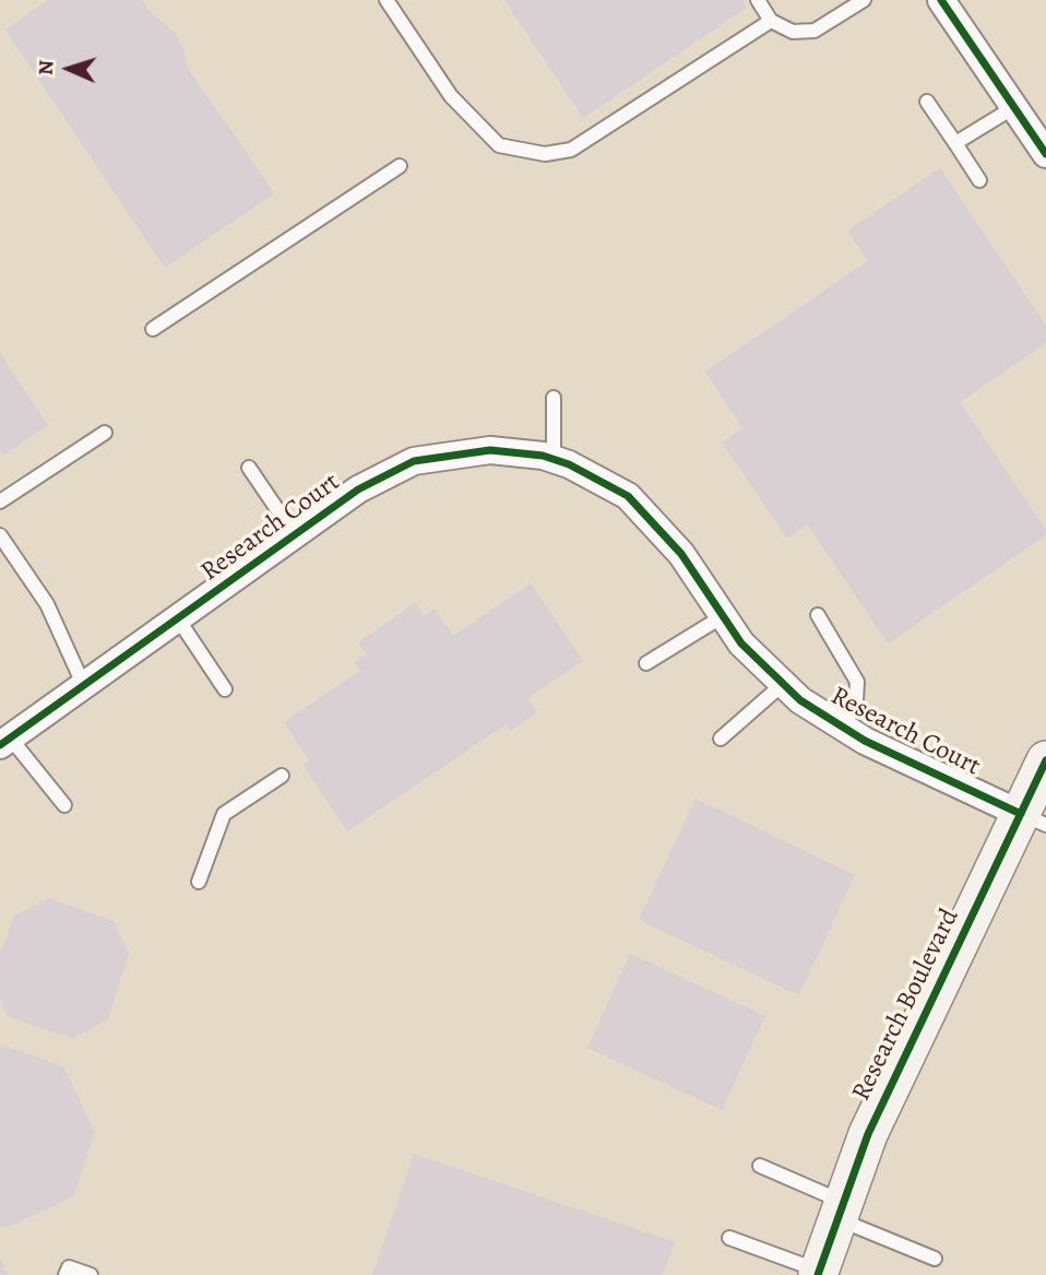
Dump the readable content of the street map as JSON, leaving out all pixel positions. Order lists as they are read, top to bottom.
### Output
{
  "streets": {
    "street": ["Research Court", "Research Boulevard"]
  },
  "crossings": [
    ["Research Court", "Research Boulevard"]
  ],
  "north": "left"
}
